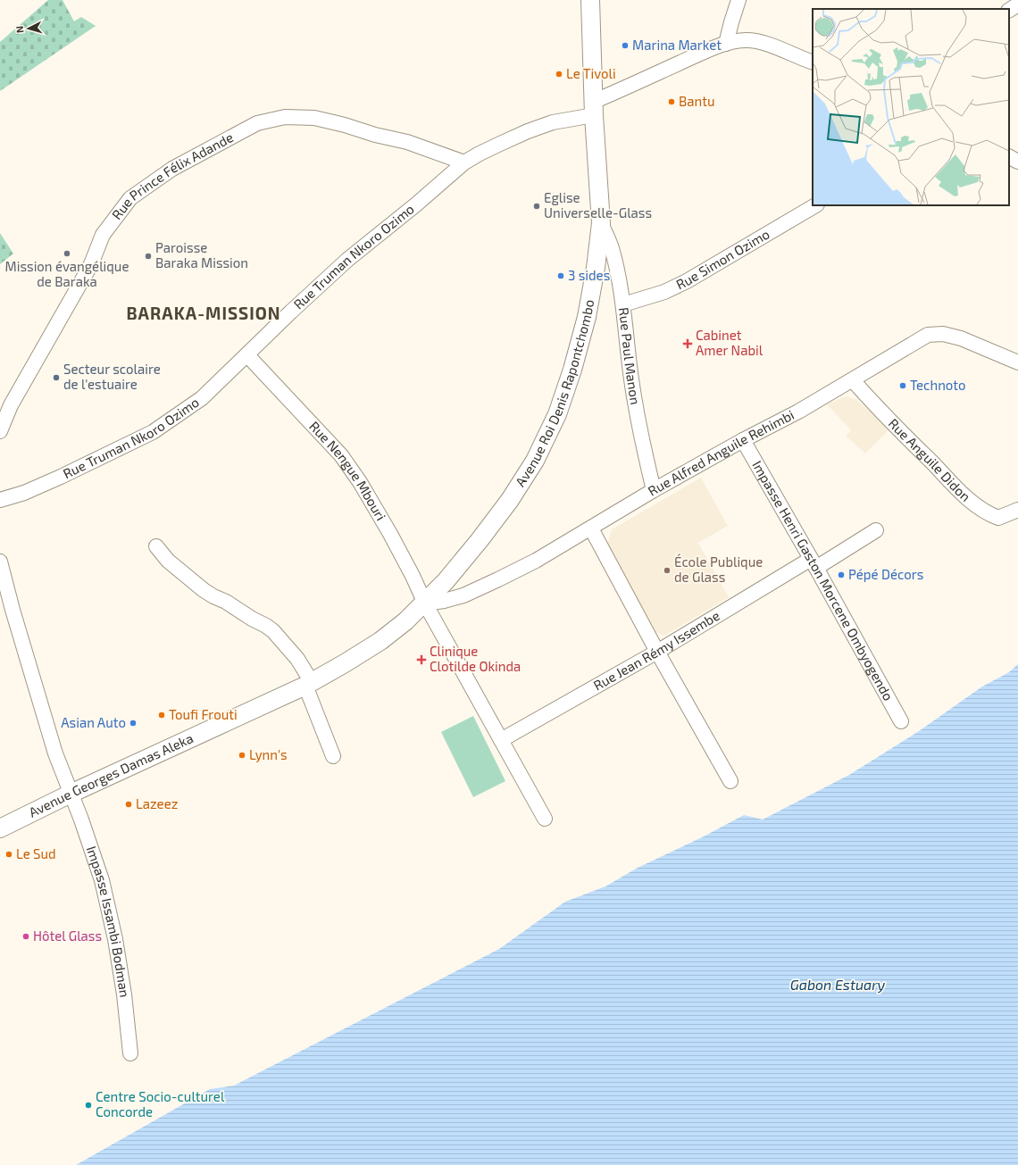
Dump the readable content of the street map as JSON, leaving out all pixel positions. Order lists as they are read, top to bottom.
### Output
{
  "streets": {
    "main road": ["Avenue Roi Denis Rapontchombo", "Avenue Georges Damas Aleka"],
    "street": [
      "Rue Prince Félix Adande",
      "Rue Truman Nkoro Ozimo",
      "Rue Simon Ozimo",
      "Rue Paul Manon",
      "Rue Alfred Anguile Rehimbi",
      "Rue Anguile Didon",
      "Rue Nengue Mbouri",
      "Impasse Henri Gaston Morcene Ombyogendo",
      "Rue Jean Rémy Issembe",
      "Impasse Issambi Bodman"
    ]
  },
  "crossings": [
    ["Rue Prince Félix Adande", "Rue Truman Nkoro Ozimo"],
    ["Rue Truman Nkoro Ozimo", "Avenue Roi Denis Rapontchombo"],
    ["Rue Truman Nkoro Ozimo", "Rue Nengue Mbouri"],
    ["Rue Simon Ozimo", "Rue Paul Manon"],
    ["Rue Paul Manon", "Avenue Roi Denis Rapontchombo"],
    ["Rue Paul Manon", "Rue Alfred Anguile Rehimbi"],
    ["Avenue Roi Denis Rapontchombo", "Rue Alfred Anguile Rehimbi"],
    ["Avenue Roi Denis Rapontchombo", "Rue Nengue Mbouri"],
    ["Avenue Roi Denis Rapontchombo", "Avenue Georges Damas Aleka"],
    ["Rue Alfred Anguile Rehimbi", "Rue Anguile Didon"],
    ["Rue Alfred Anguile Rehimbi", "Rue Nengue Mbouri"],
    ["Rue Alfred Anguile Rehimbi", "Impasse Henri Gaston Morcene Ombyogendo"],
    ["Rue Alfred Anguile Rehimbi", "Avenue Georges Damas Aleka"],
    ["Rue Nengue Mbouri", "Rue Jean Rémy Issembe"],
    ["Rue Nengue Mbouri", "Avenue Georges Damas Aleka"],
    ["Impasse Henri Gaston Morcene Ombyogendo", "Rue Jean Rémy Issembe"],
    ["Avenue Georges Damas Aleka", "Impasse Issambi Bodman"]
  ],
  "districts": ["BARAKA-MISSION"],
  "water": ["Gabon Estuary"],
  "places": {
    "other": [
      "Marina Market",
      "Le Tivoli",
      "Bantu",
      "Eglise Universelle-Glass",
      "Mission évangélique de Baraka",
      "Paroisse Baraka Mission",
      "3 sides",
      "Secteur scolaire de l'estuaire",
      "Technoto",
      "École Publique de Glass",
      "Pépé Décors",
      "Toufi Frouti",
      "Asian Auto",
      "Lynn's",
      "Lazeez",
      "Le Sud",
      "Hôtel Glass",
      "Centre Socio-culturel Concorde"
    ],
    "health": ["Cabinet Amer Nabil", "Clinique Clotilde Okinda"]
  },
  "north": "left"
}
